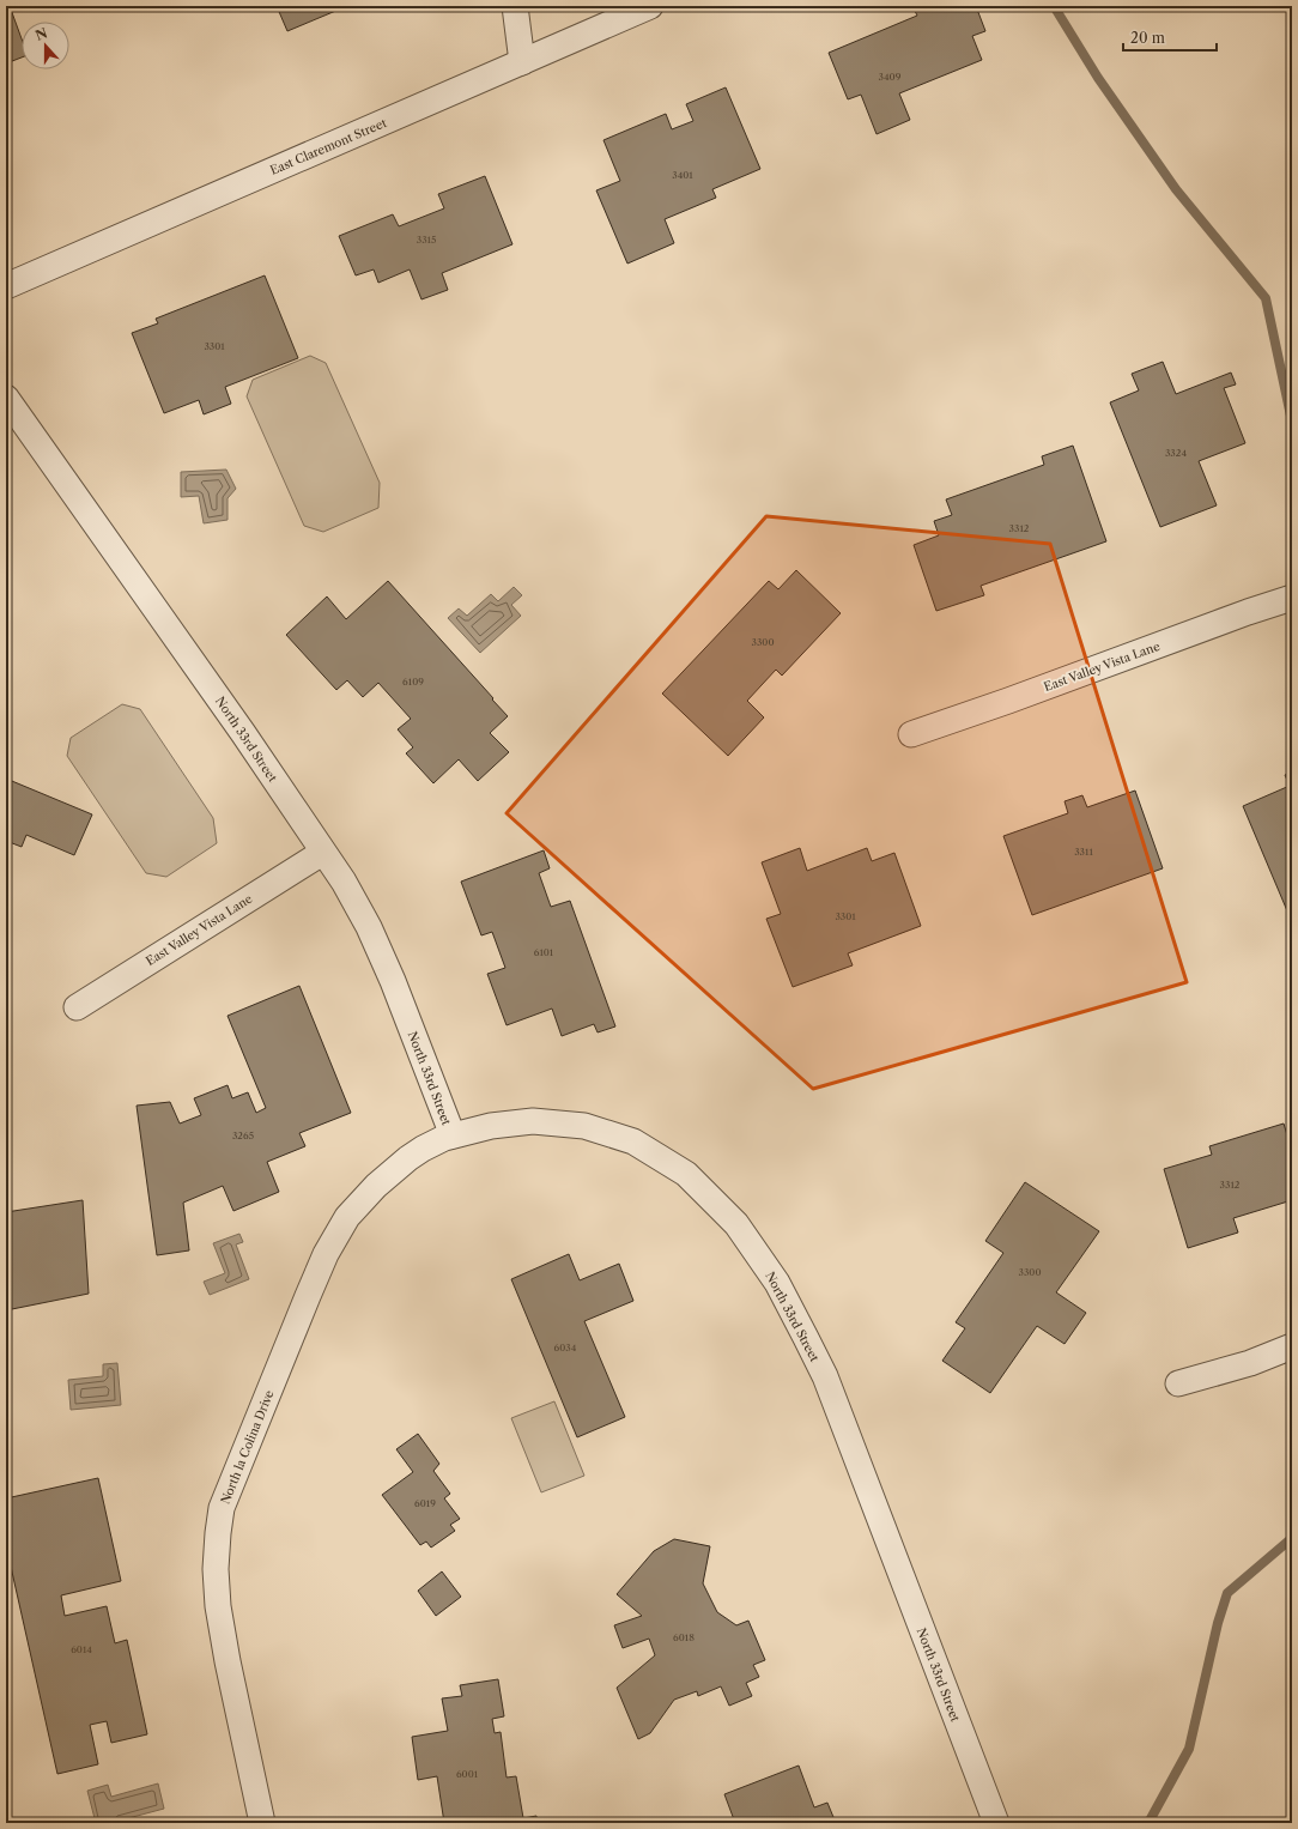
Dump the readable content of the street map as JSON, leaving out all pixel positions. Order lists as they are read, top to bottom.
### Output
{
  "streets": {
    "street": [
      "East Claremont Street",
      "East Valley Vista Lane",
      "North 33rd Street",
      "North la Colina Drive"
    ]
  },
  "crossings": [
    ["East Valley Vista Lane", "North 33rd Street"],
    ["North 33rd Street", "North la Colina Drive"]
  ],
  "house_numbers": [
    "3409",
    "3401",
    "3315",
    "3301",
    "3324",
    "3312",
    "3300",
    "6109",
    "3311",
    "3301",
    "6101",
    "3265",
    "3312",
    "3300",
    "6034",
    "6019",
    "6018",
    "6014",
    "6001"
  ],
  "scale_bar": "20 m",
  "north": "top"
}
